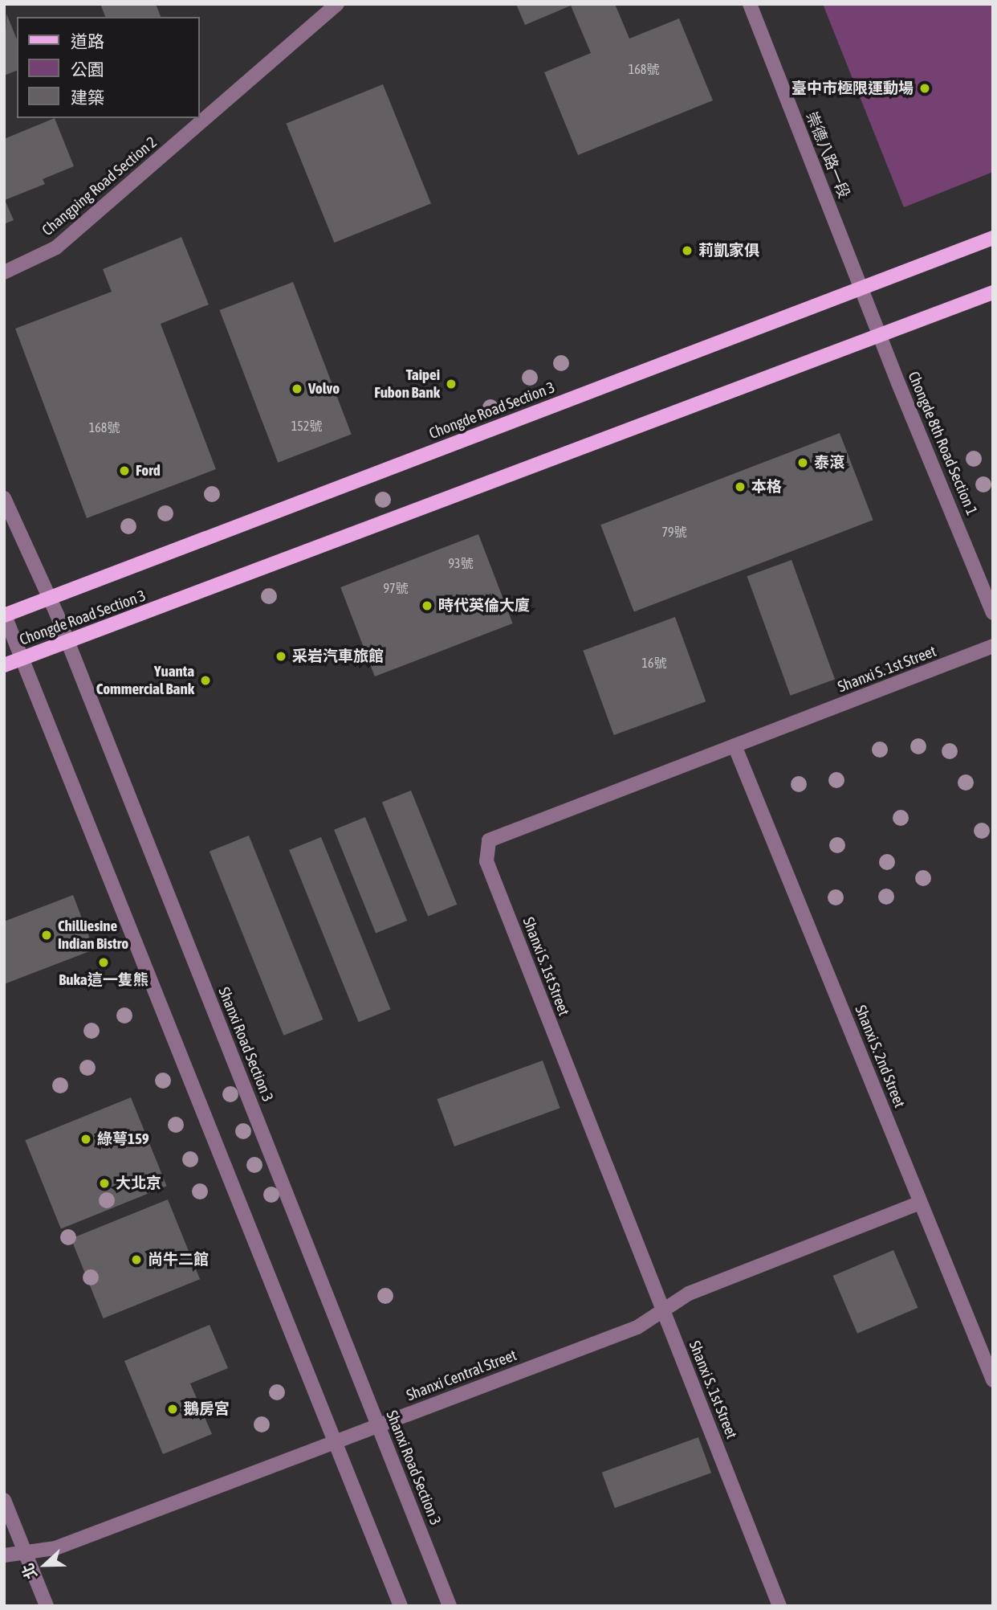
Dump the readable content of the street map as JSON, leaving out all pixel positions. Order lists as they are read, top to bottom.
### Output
{
  "streets": {
    "main road": ["Chongde Road Section 3"],
    "street": [
      "崇德八路一段",
      "Changping Road Section 2",
      "Chongde 8th Road Section 1",
      "Shanxi S. 1st Street",
      "Shanxi Road Section 3",
      "Shanxi S. 2nd Street",
      "Shanxi Central Street"
    ]
  },
  "crossings": [
    ["崇德八路一段", "Chongde Road Section 3"],
    ["崇德八路一段", "Chongde 8th Road Section 1"],
    ["Chongde Road Section 3", "Chongde 8th Road Section 1"],
    ["Chongde Road Section 3", "Shanxi Road Section 3"],
    ["Shanxi S. 1st Street", "Shanxi S. 2nd Street"],
    ["Shanxi S. 1st Street", "Shanxi Central Street"],
    ["Shanxi Road Section 3", "Shanxi Central Street"],
    ["Shanxi S. 2nd Street", "Shanxi Central Street"]
  ],
  "places": [
    "臺中市極限運動場",
    "莉凱家俱",
    "Taipei Fubon Bank",
    "Volvo",
    "泰滾",
    "Ford",
    "本格",
    "時代英倫大廈",
    "采岩汽車旅館",
    "Yuanta Commercial Bank",
    "Chilliesine Indian Bistro",
    "Buka這一隻熊",
    "綠萼159",
    "大北京",
    "尚牛二館",
    "鵝房宮"
  ],
  "house_numbers": [
    "168號",
    "152號",
    "168號",
    "79號",
    "93號",
    "97號",
    "16號"
  ],
  "legend": ["道路", "公園", "建築"],
  "north": "left"
}
